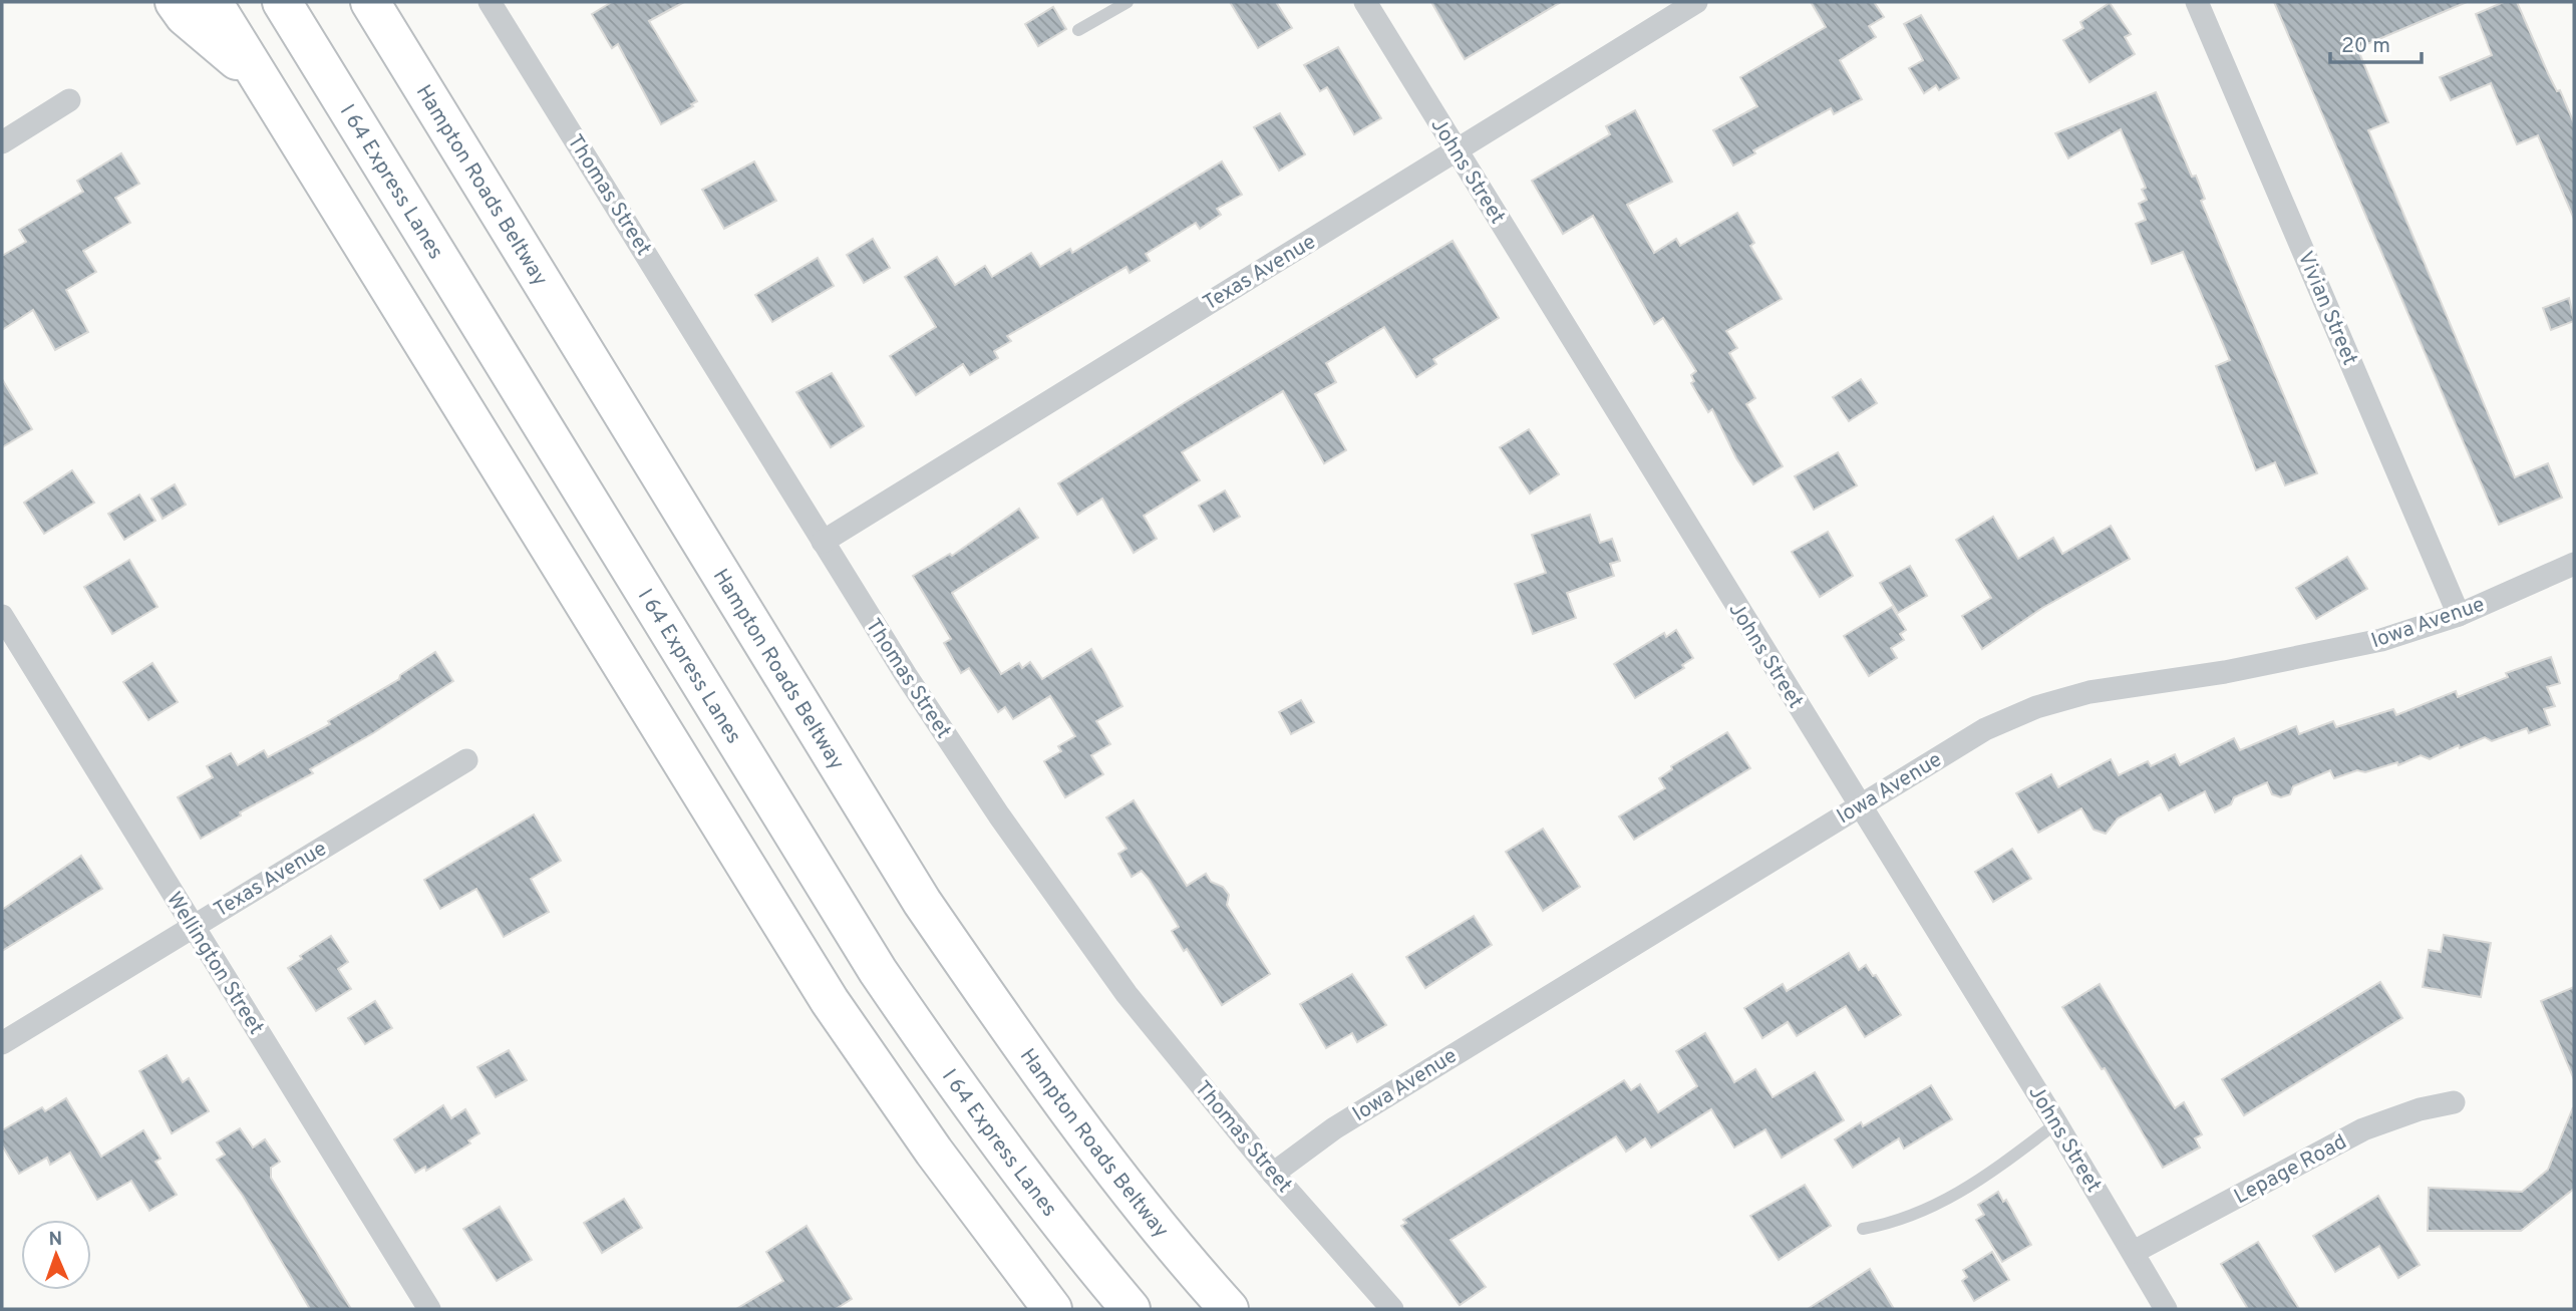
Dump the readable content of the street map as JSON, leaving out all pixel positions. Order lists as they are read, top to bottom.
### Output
{
  "streets": {
    "highway": ["I 64 Express Lanes", "Hampton Roads Beltway"],
    "street": [
      "Johns Street",
      "Thomas Street",
      "Texas Avenue",
      "Vivian Street",
      "Iowa Avenue",
      "Wellington Street",
      "Lepage Road"
    ]
  },
  "crossings": [
    ["Johns Street", "Texas Avenue"],
    ["Johns Street", "Iowa Avenue"],
    ["Johns Street", "Lepage Road"],
    ["Thomas Street", "Texas Avenue"],
    ["Thomas Street", "Iowa Avenue"],
    ["Texas Avenue", "Wellington Street"],
    ["Vivian Street", "Iowa Avenue"]
  ],
  "scale_bar": "20 m",
  "north": "top"
}
